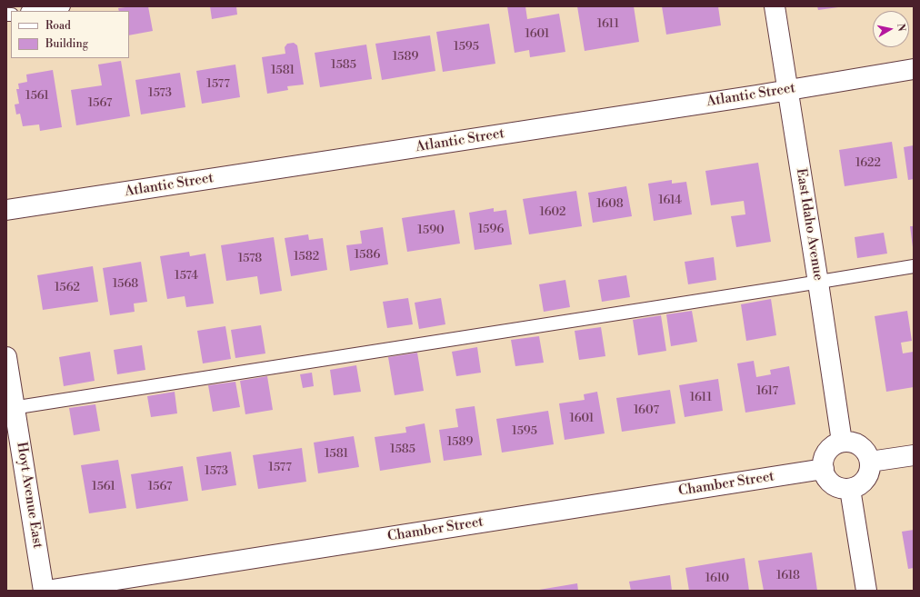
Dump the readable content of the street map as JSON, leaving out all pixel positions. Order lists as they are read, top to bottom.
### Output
{
  "streets": {
    "street": [
      "Atlantic Street",
      "East Idaho Avenue",
      "Chamber Street",
      "Hoyt Avenue East"
    ]
  },
  "crossings": [
    ["Atlantic Street", "East Idaho Avenue"],
    ["East Idaho Avenue", "Chamber Street"]
  ],
  "house_numbers": [
    "1611",
    "1601",
    "1595",
    "1589",
    "1585",
    "1581",
    "1577",
    "1573",
    "1561",
    "1567",
    "1622",
    "1614",
    "1608",
    "1602",
    "1596",
    "1590",
    "1586",
    "1582",
    "1578",
    "1574",
    "1568",
    "1562",
    "1617",
    "1611",
    "1607",
    "1601",
    "1595",
    "1589",
    "1585",
    "1581",
    "1577",
    "1573",
    "1561",
    "1567",
    "1618",
    "1610"
  ],
  "legend": ["Road", "Building"],
  "north": "right"
}
